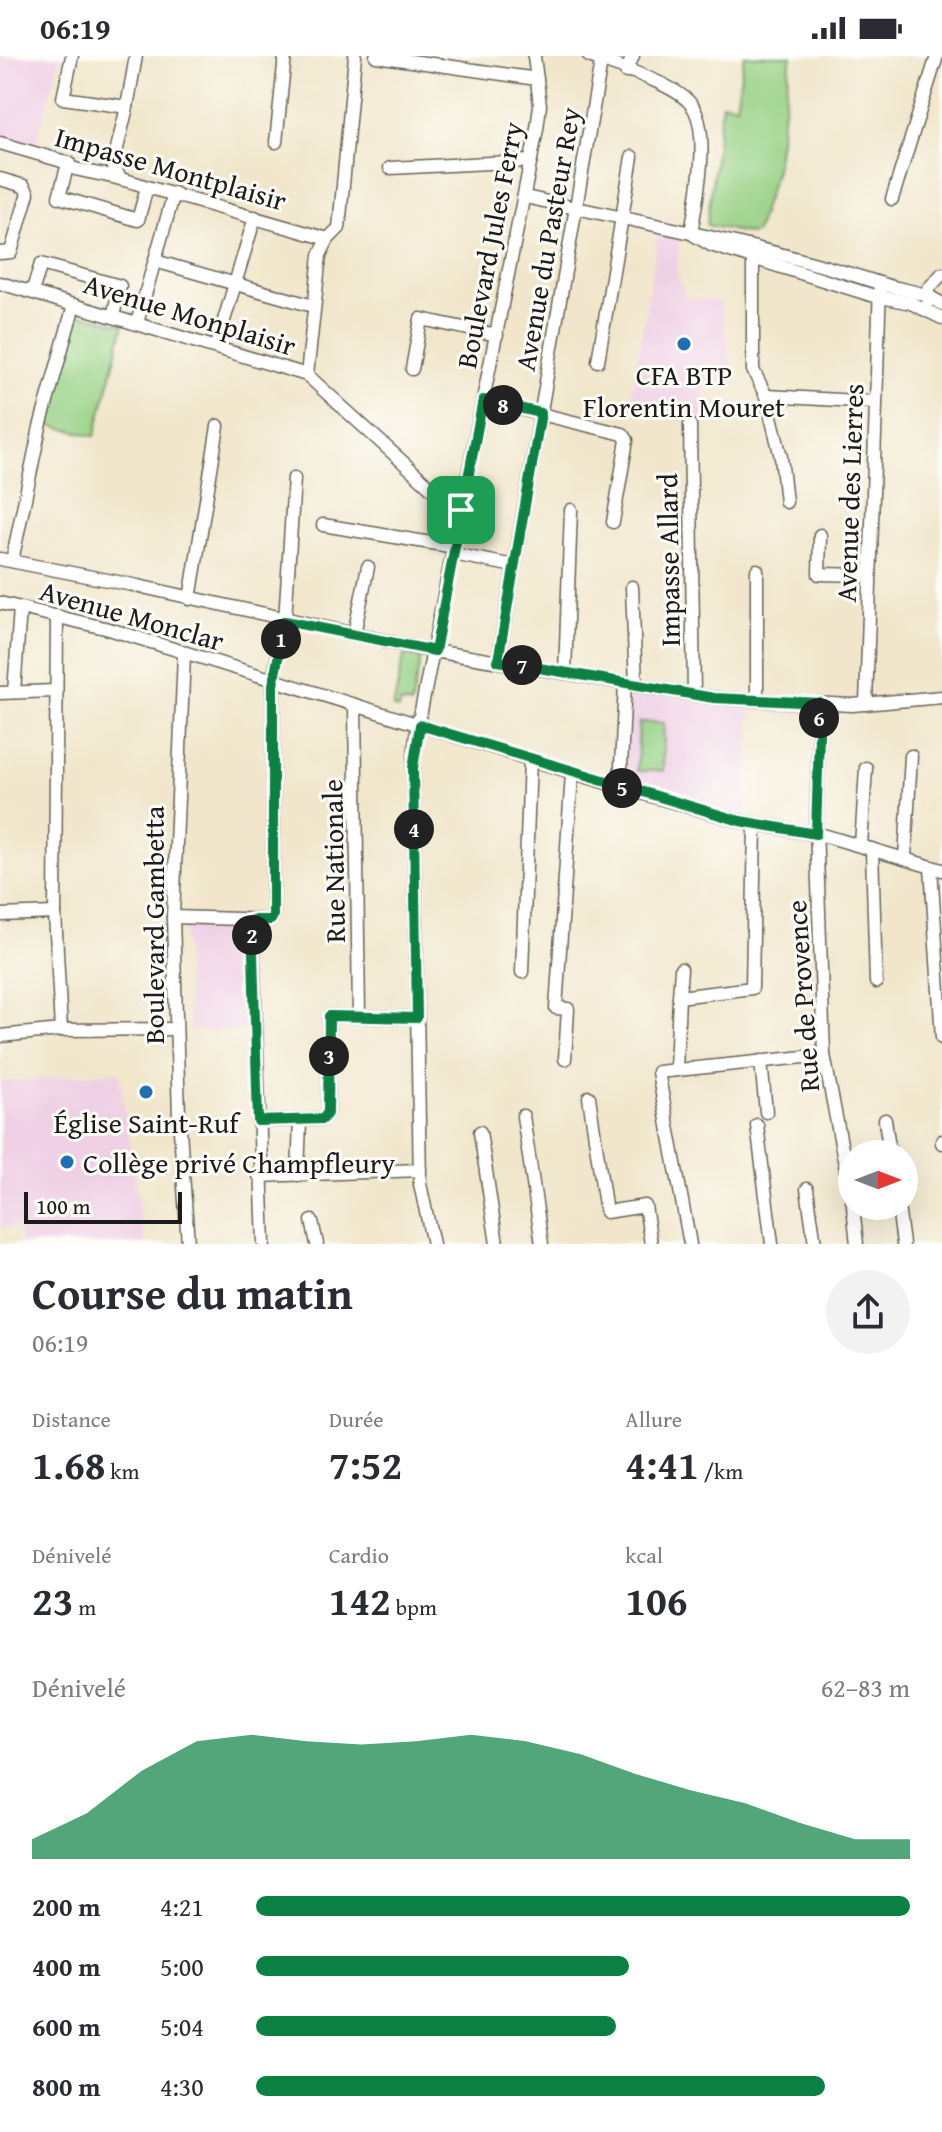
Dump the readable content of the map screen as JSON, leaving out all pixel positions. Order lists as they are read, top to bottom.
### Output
{
  "streets": {
    "street": [
      "Impasse Montplaisir",
      "Avenue du Pasteur Rey",
      "Boulevard Jules Ferry",
      "Avenue Monplaisir",
      "Avenue des Lierres",
      "Impasse Allard",
      "Avenue Monclar",
      "Rue Nationale",
      "Boulevard Gambetta",
      "Rue de Provence"
    ]
  },
  "crossings": [
    ["Boulevard Jules Ferry", "Avenue Monplaisir"],
    ["Boulevard Jules Ferry", "Avenue Monclar"],
    ["Avenue Monclar", "Rue Nationale"],
    ["Avenue Monclar", "Boulevard Gambetta"],
    ["Avenue Monclar", "Rue de Provence"]
  ],
  "places": ["CFA BTP Florentin Mouret", "Église Saint-Ruf", "Collège privé Champfleury"],
  "scale_bar": "100 m",
  "north": "right",
  "page": {
    "status": "06:19",
    "pins": [
      "8",
      "1",
      "7",
      "6",
      "5",
      "4",
      "2",
      "3"
    ],
    "scale": "100 m",
    "heading": ["Course du matin", "06:19"],
    "stats": [
      ["Distance", "1.68 km"],
      ["Durée", "7:52"],
      ["Allure", "4:41 /km"],
      ["Dénivelé", "23 m"],
      ["Cardio", "142 bpm"],
      ["kcal", "106"]
    ],
    "chart": ["Dénivelé", "62–83 m"],
    "list": [
      {
        "name": "200 m",
        "note": "4:21"
      },
      {
        "name": "400 m",
        "note": "5:00"
      },
      {
        "name": "600 m",
        "note": "5:04"
      },
      {
        "name": "800 m",
        "note": "4:30"
      }
    ]
  }
}
